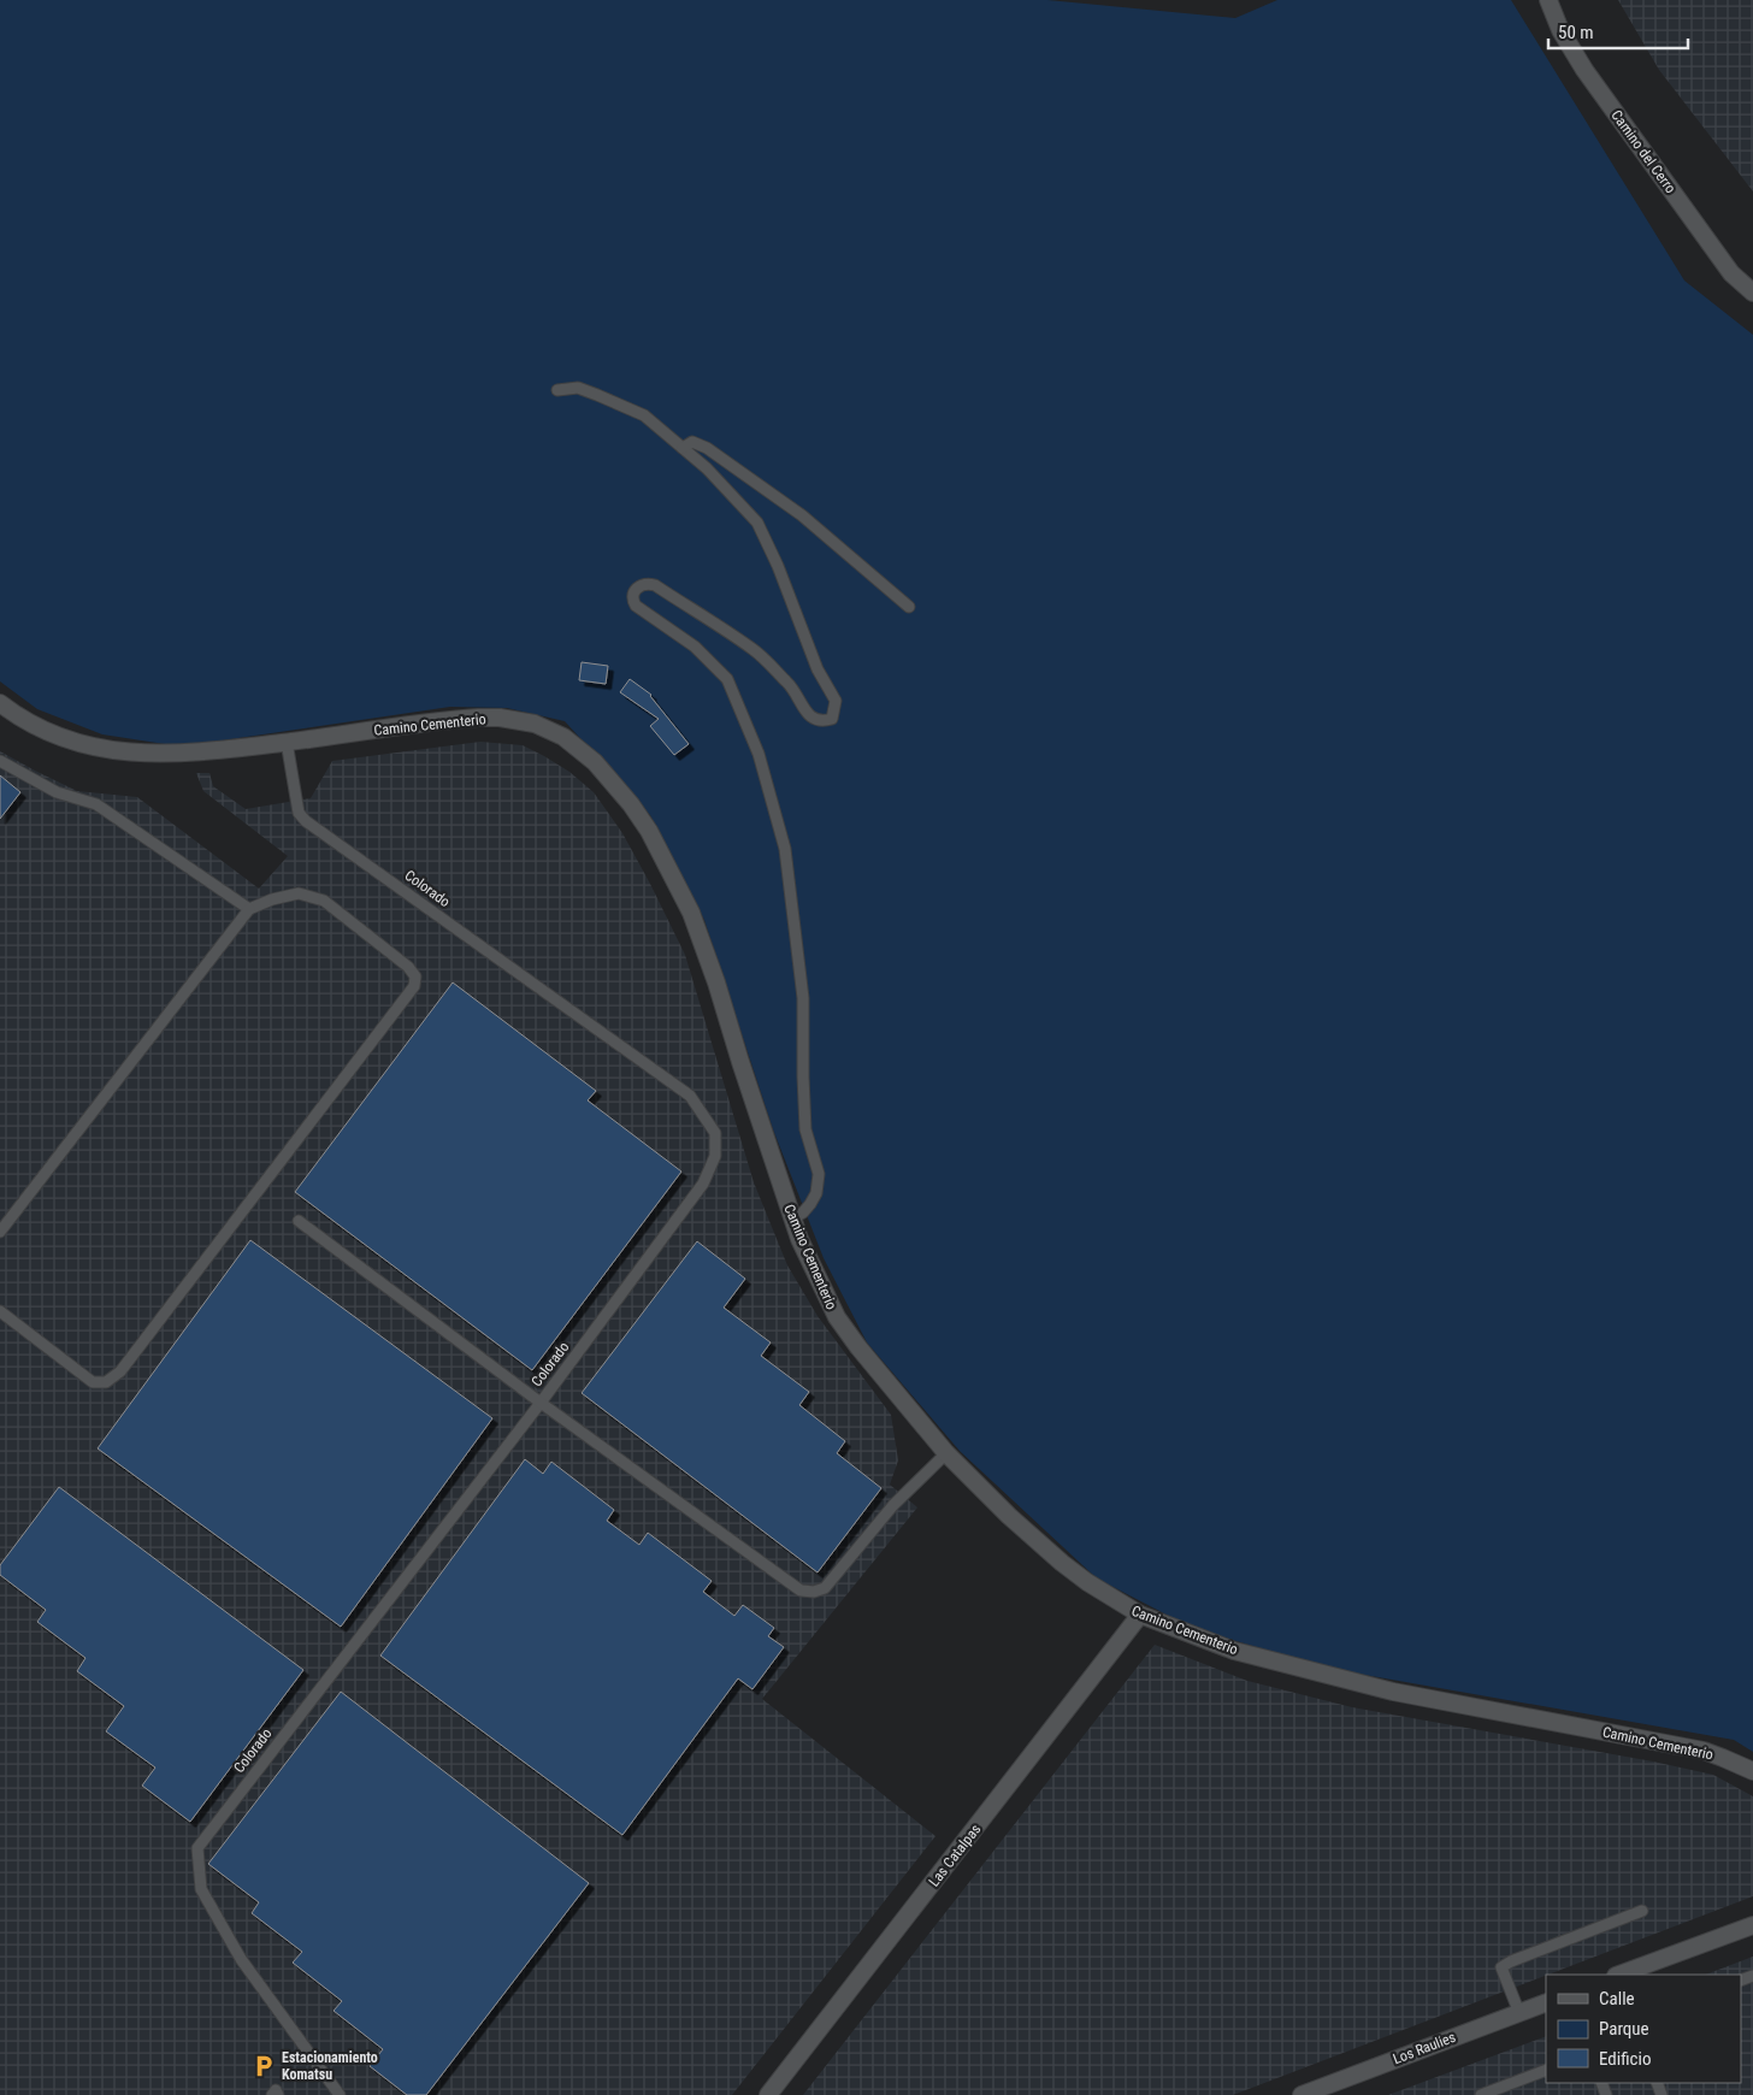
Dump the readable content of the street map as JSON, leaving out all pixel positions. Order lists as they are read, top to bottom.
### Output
{
  "streets": {
    "street": [
      "Camino del Cerro",
      "Camino Cementerio",
      "Las Catalpas",
      "Los Raulies"
    ],
    "lane": ["Colorado"]
  },
  "crossings": [
    ["Camino Cementerio", "Colorado"],
    ["Camino Cementerio", "Las Catalpas"]
  ],
  "places": {
    "parking": ["Estacionamiento Komatsu"]
  },
  "legend": ["Calle", "Parque", "Edificio"],
  "scale_bar": "50 m"
}
